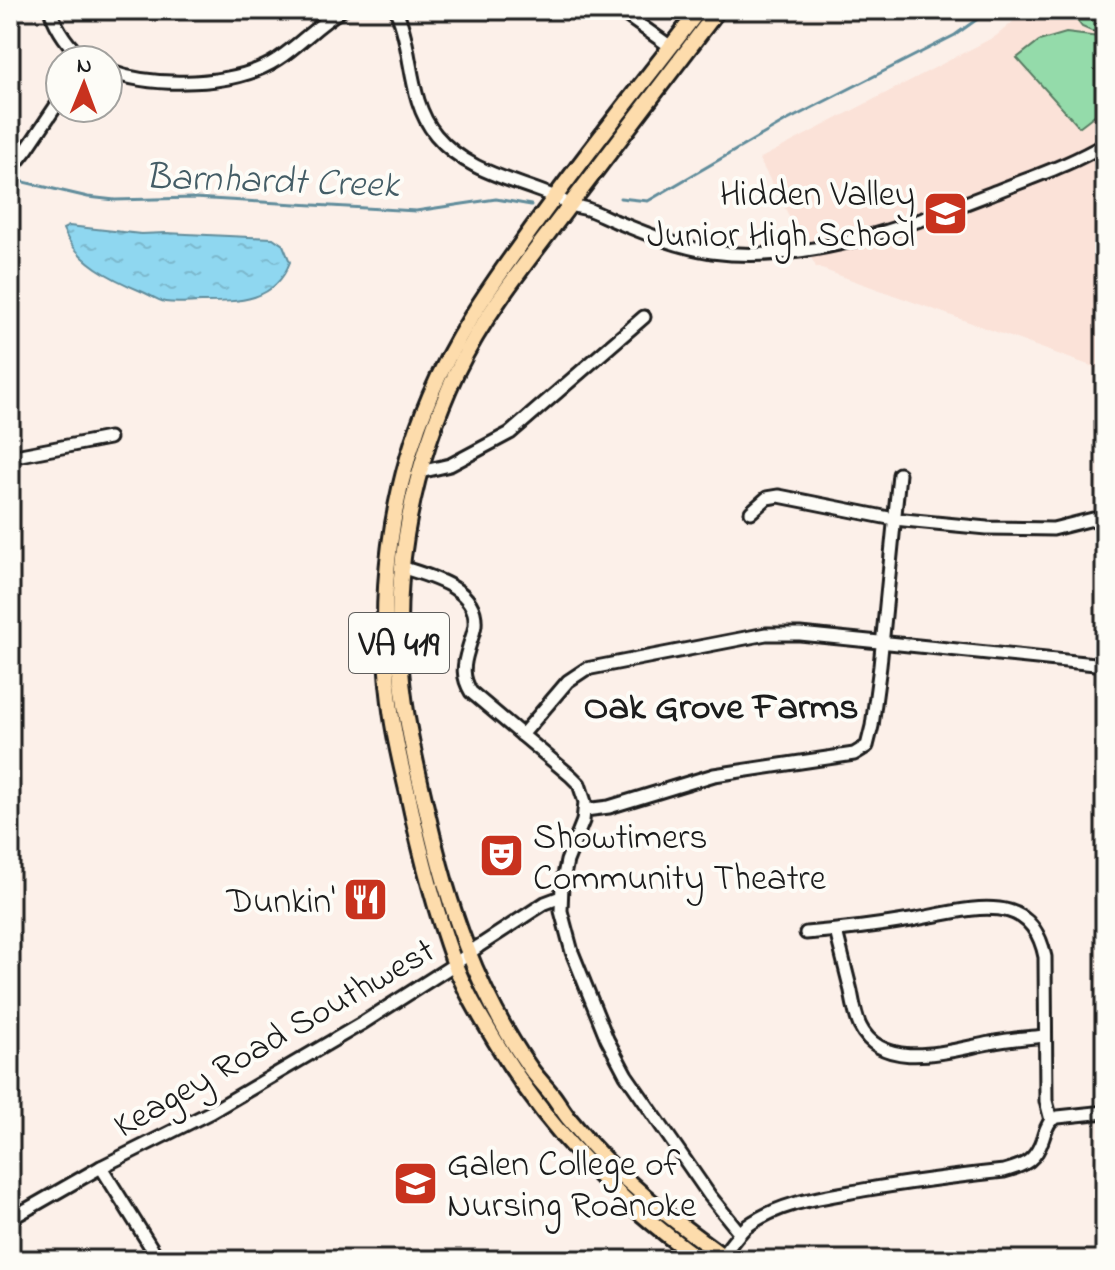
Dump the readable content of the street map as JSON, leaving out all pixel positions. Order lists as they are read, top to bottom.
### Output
{
  "streets": {
    "main road": ["VA 419"],
    "street": ["Keagey Road Southwest"]
  },
  "crossings": [
    ["VA 419", "Keagey Road Southwest"]
  ],
  "districts": ["Oak Grove Farms"],
  "water": ["Barnhardt Creek"],
  "places": {
    "school or university": ["Hidden Valley Junior High School", "Galen College of Nursing Roanoke"],
    "theatre": ["Showtimers Community Theatre"],
    "restaurant": ["Dunkin'"]
  },
  "north": "top"
}
